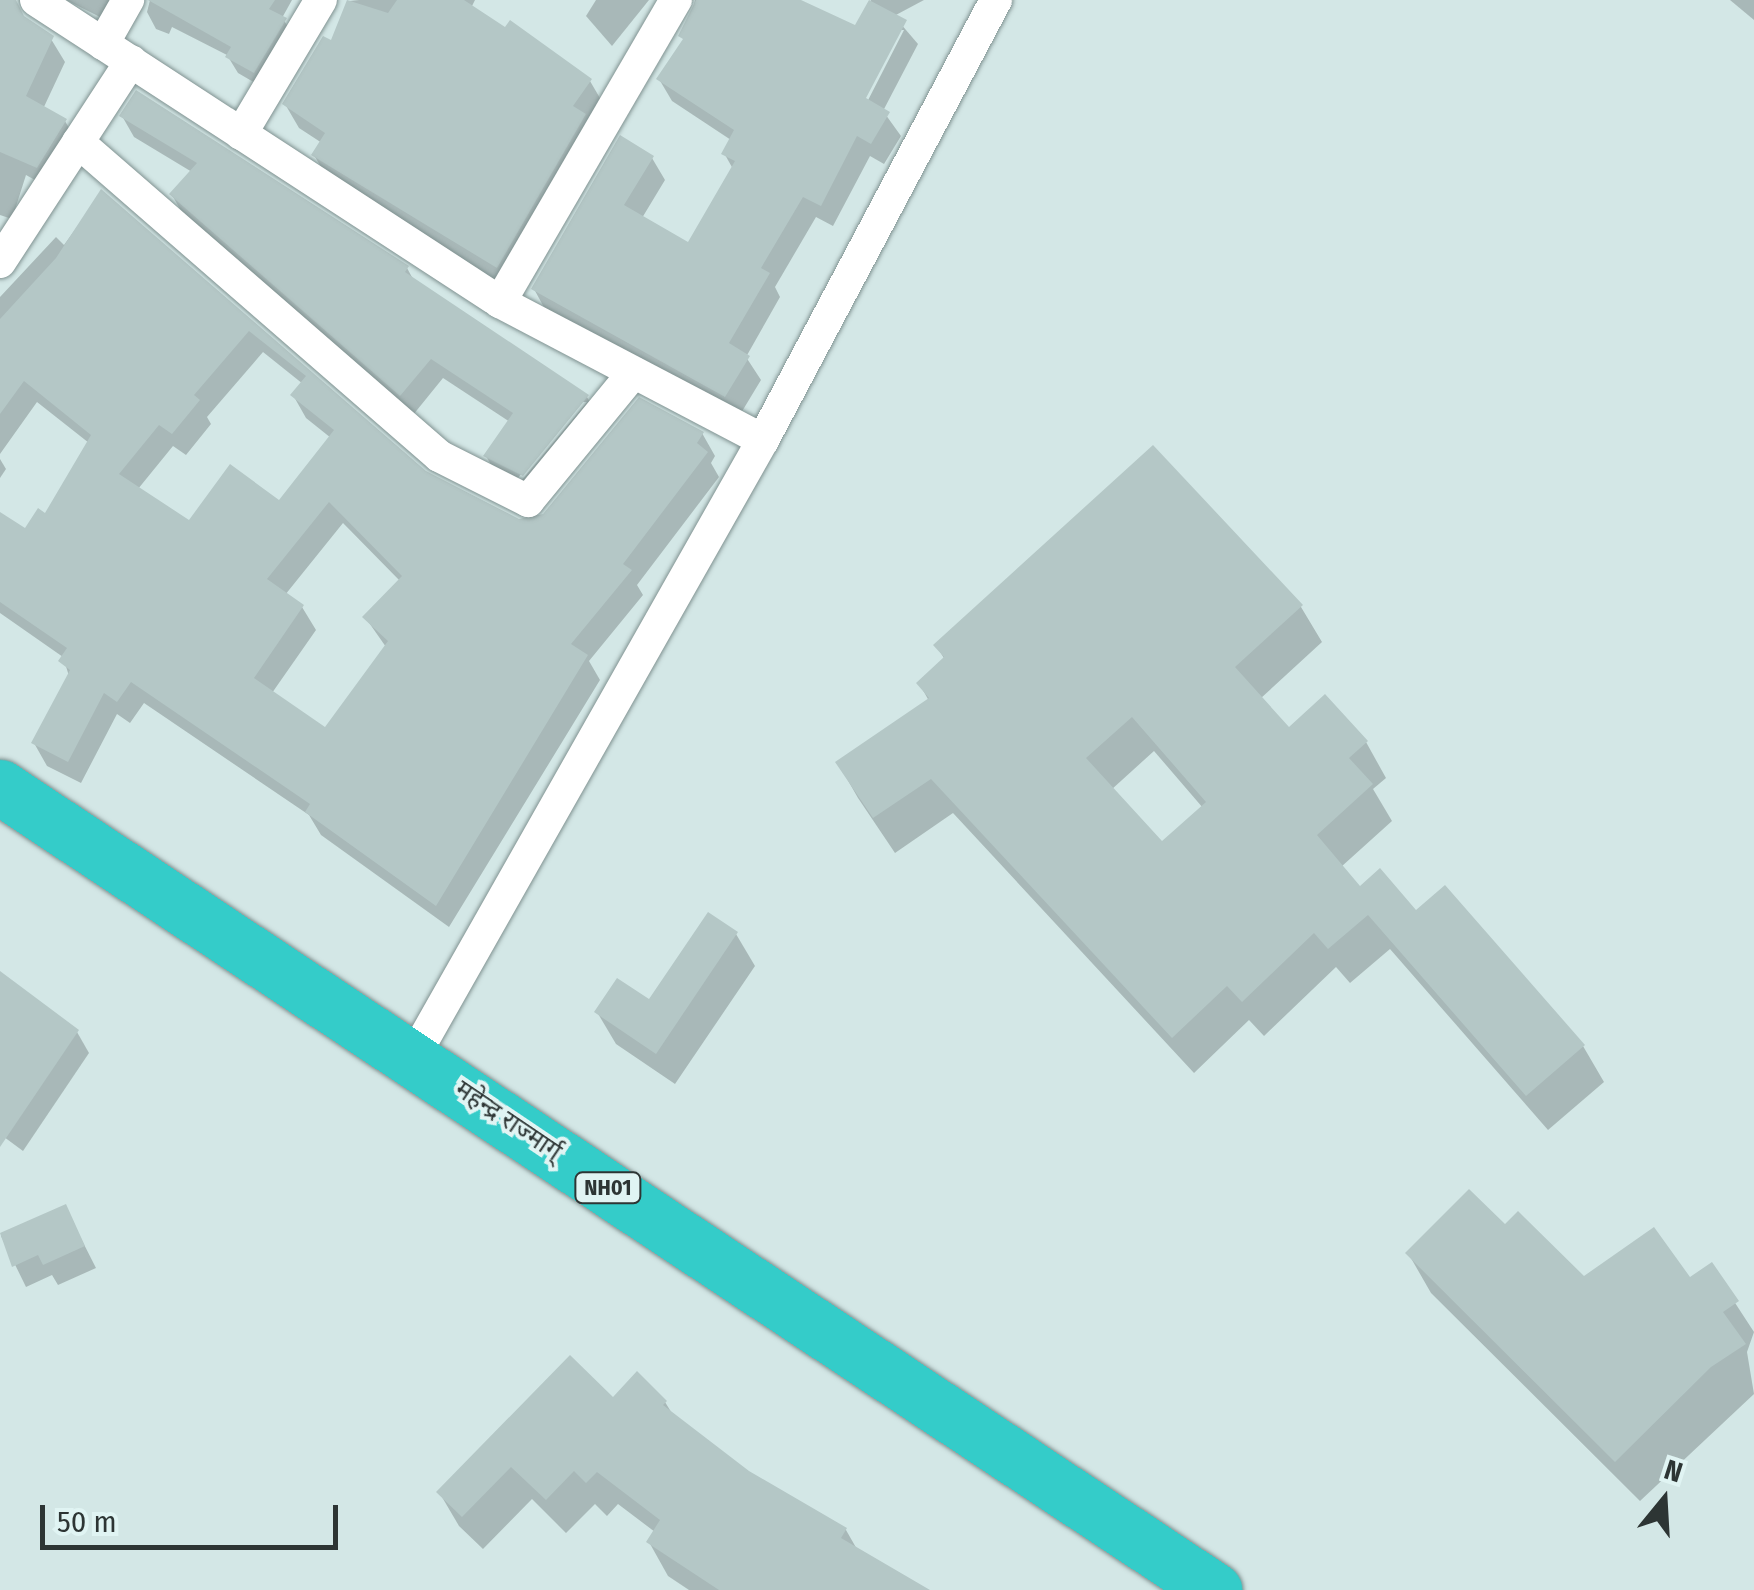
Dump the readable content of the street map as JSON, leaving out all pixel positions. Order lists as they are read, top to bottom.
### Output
{
  "streets": {
    "highway": ["महेन्द्र राज्मार्ग्", "NH01"]
  },
  "scale_bar": "50 m",
  "north": "top"
}
